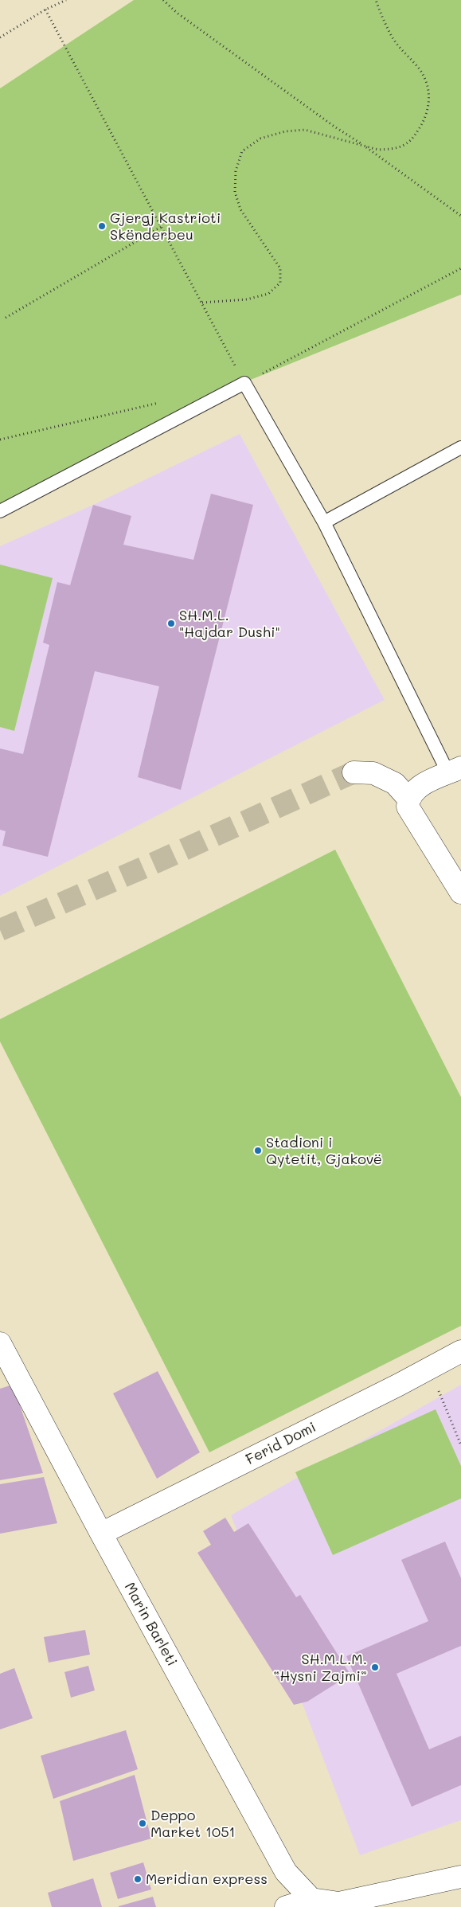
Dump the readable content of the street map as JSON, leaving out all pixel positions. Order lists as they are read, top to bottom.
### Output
{
  "streets": {
    "street": ["Ferid Domi", "Marin Barleti"]
  },
  "crossings": [
    ["Ferid Domi", "Marin Barleti"]
  ],
  "places": [
    "Gjergj Kastrioti Skënderbeu",
    "SH.M.L. \"Hajdar Dushi\"",
    "Stadioni i Qytetit, Gjakovë",
    "SH.M.L.M. “Hysni Zajmi”",
    "Deppo Market 1051",
    "Meridian express"
  ]
}
